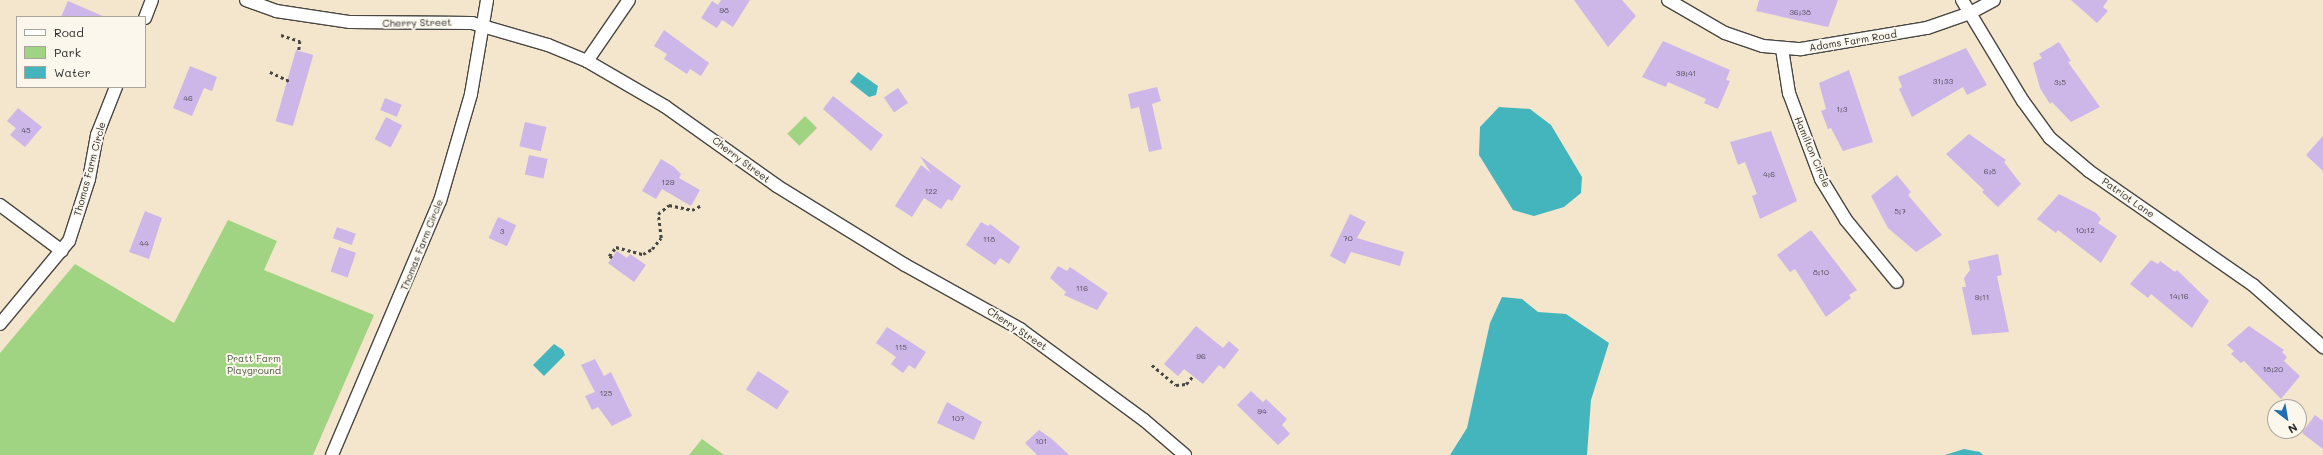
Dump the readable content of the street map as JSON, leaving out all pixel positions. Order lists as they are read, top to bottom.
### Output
{
  "streets": {
    "street": [
      "Cherry Street",
      "Adams Farm Road",
      "Hamilton Circle",
      "Thomas Farm Circle",
      "Patriot Lane"
    ]
  },
  "crossings": [
    ["Cherry Street", "Thomas Farm Circle"],
    ["Adams Farm Road", "Hamilton Circle"],
    ["Adams Farm Road", "Patriot Lane"]
  ],
  "parks": ["Pratt Farm Playground"],
  "house_numbers": [
    "98",
    "36;38",
    "39;41",
    "31;33",
    "3;5",
    "46",
    "1;3",
    "45",
    "6;8",
    "4;6",
    "129",
    "122",
    "5;7",
    "10;12",
    "3",
    "70",
    "118",
    "44",
    "8;10",
    "116",
    "14;16",
    "9;11",
    "115",
    "96",
    "18;20",
    "125",
    "94",
    "107",
    "101"
  ],
  "legend": ["Road", "Park", "Water"],
  "north": "bottom right"
}
